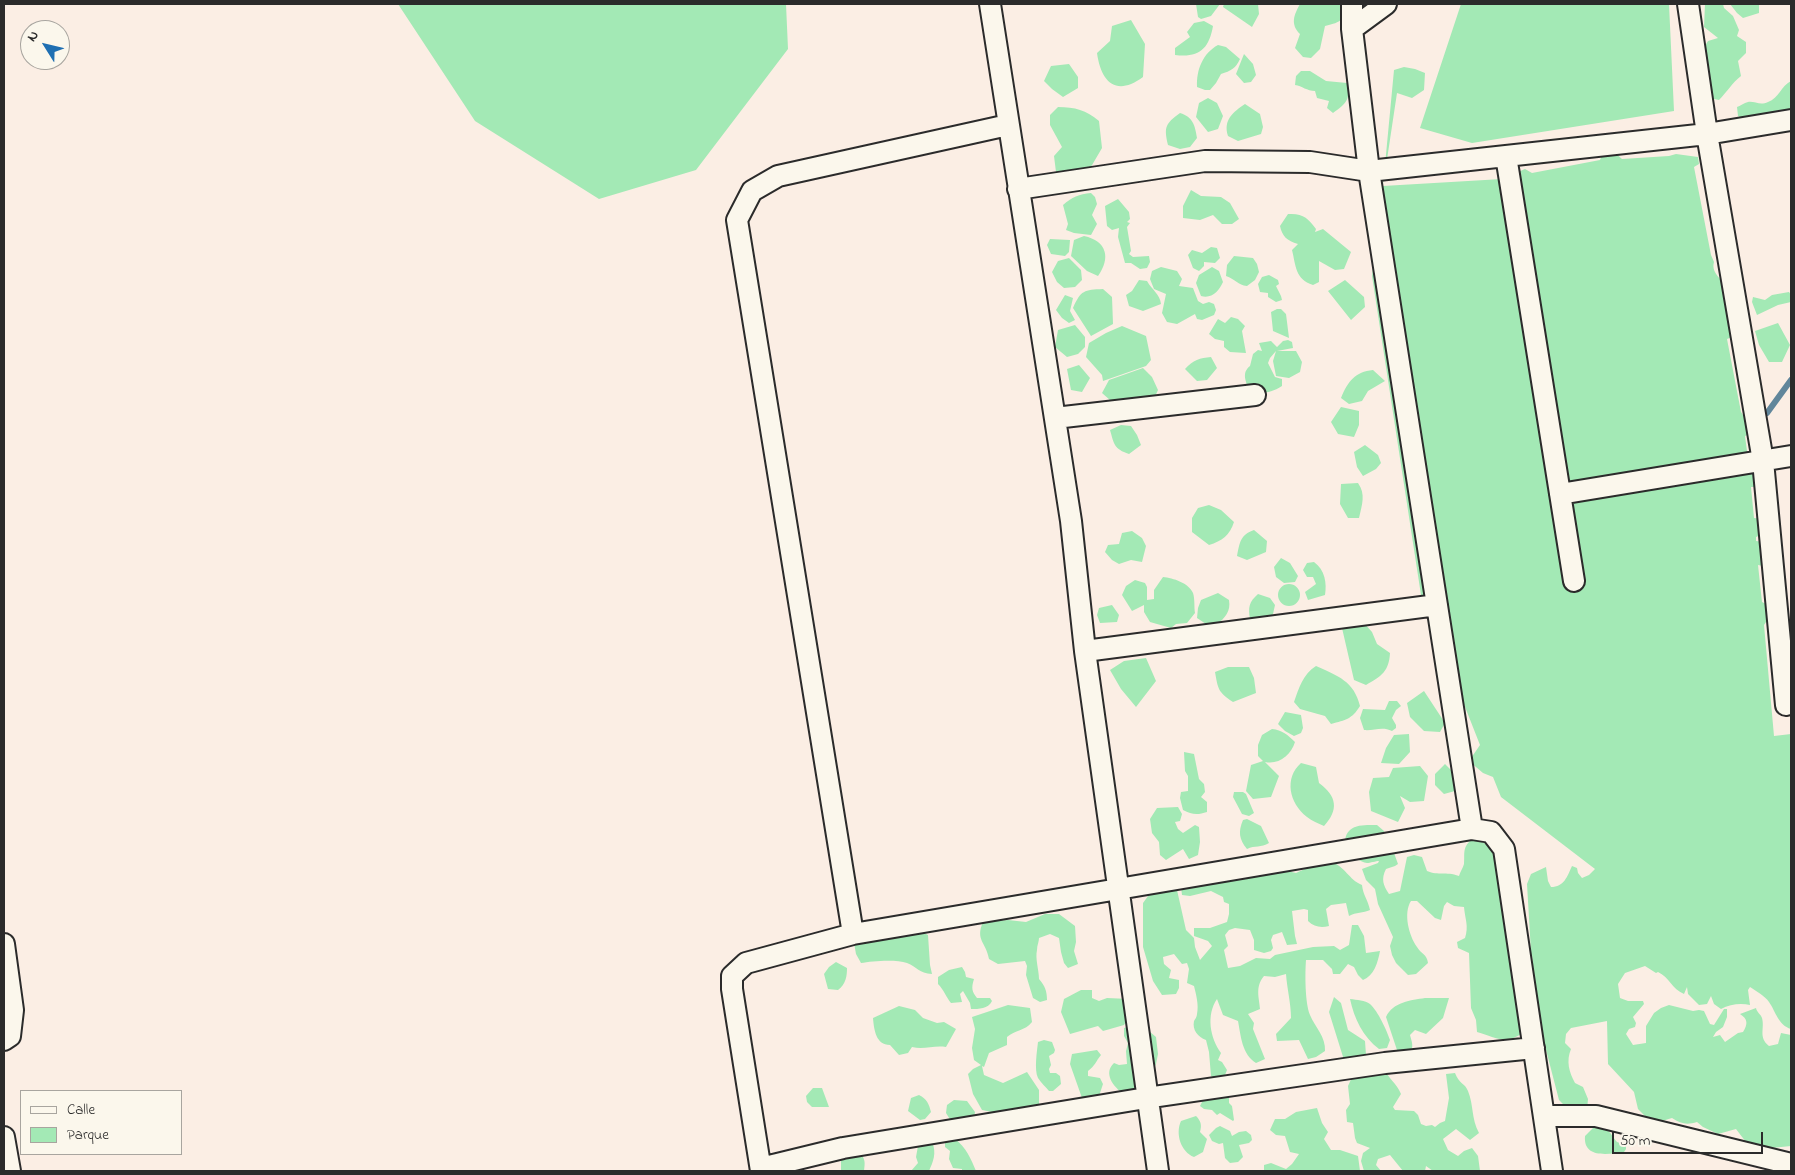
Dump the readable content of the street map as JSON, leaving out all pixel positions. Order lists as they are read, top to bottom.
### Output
{
  "legend": ["Calle", "Parque"],
  "scale_bar": "50 m",
  "north": "top left"
}
